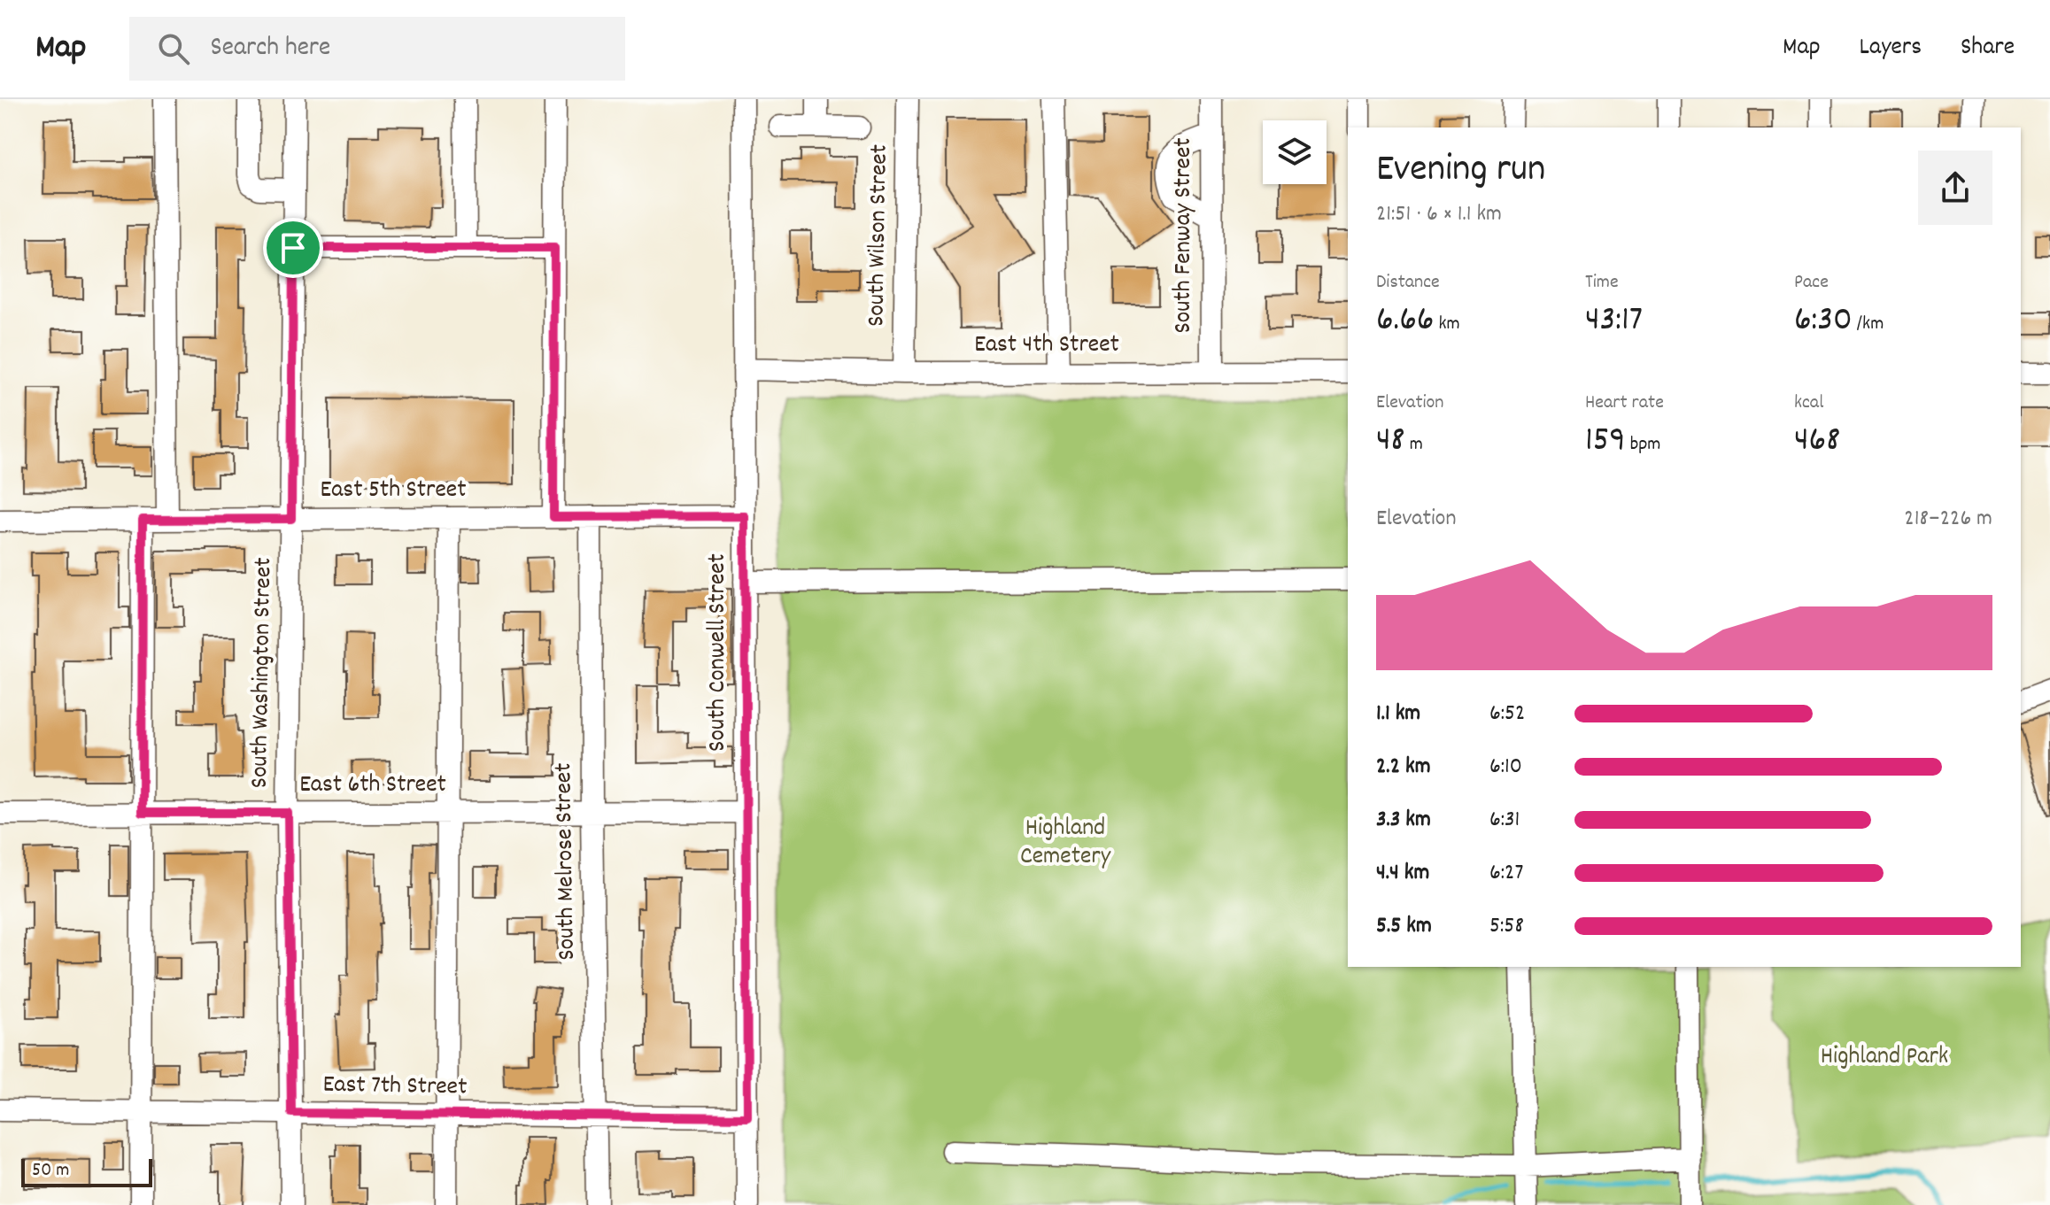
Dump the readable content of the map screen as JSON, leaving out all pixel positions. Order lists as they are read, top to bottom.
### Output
{
  "streets": {
    "street": [
      "South Wilson Street",
      "South Fenway Street",
      "East 4th Street",
      "East 5th Street",
      "South Conwell Street",
      "South Washington Street",
      "East 6th Street",
      "South Melrose Street",
      "East 7th Street"
    ]
  },
  "crossings": [
    ["South Wilson Street", "East 4th Street"],
    ["South Fenway Street", "East 4th Street"],
    ["East 4th Street", "South Conwell Street"],
    ["East 5th Street", "South Conwell Street"],
    ["East 5th Street", "South Washington Street"],
    ["East 5th Street", "South Melrose Street"],
    ["South Conwell Street", "East 6th Street"],
    ["South Conwell Street", "East 7th Street"],
    ["South Washington Street", "East 6th Street"],
    ["South Washington Street", "East 7th Street"],
    ["East 6th Street", "South Melrose Street"],
    ["South Melrose Street", "East 7th Street"]
  ],
  "parks": ["Highland Cemetery", "Highland Park"],
  "scale_bar": "50 m",
  "page": {
    "header": "Map",
    "search": "Search here",
    "nav": ["Map", "Layers", "Share"],
    "heading": ["Evening run", "21:51 · 6 × 1.1 km"],
    "stats": [
      ["Distance", "6.66 km"],
      ["Time", "43:17"],
      ["Pace", "6:30 /km"],
      ["Elevation", "48 m"],
      ["Heart rate", "159 bpm"],
      ["kcal", "468"]
    ],
    "chart": ["Elevation", "218–226 m"],
    "list": [
      {
        "name": "1.1 km",
        "note": "6:52"
      },
      {
        "name": "2.2 km",
        "note": "6:10"
      },
      {
        "name": "3.3 km",
        "note": "6:31"
      },
      {
        "name": "4.4 km",
        "note": "6:27"
      },
      {
        "name": "5.5 km",
        "note": "5:58"
      }
    ],
    "scale": "50 m"
  }
}
